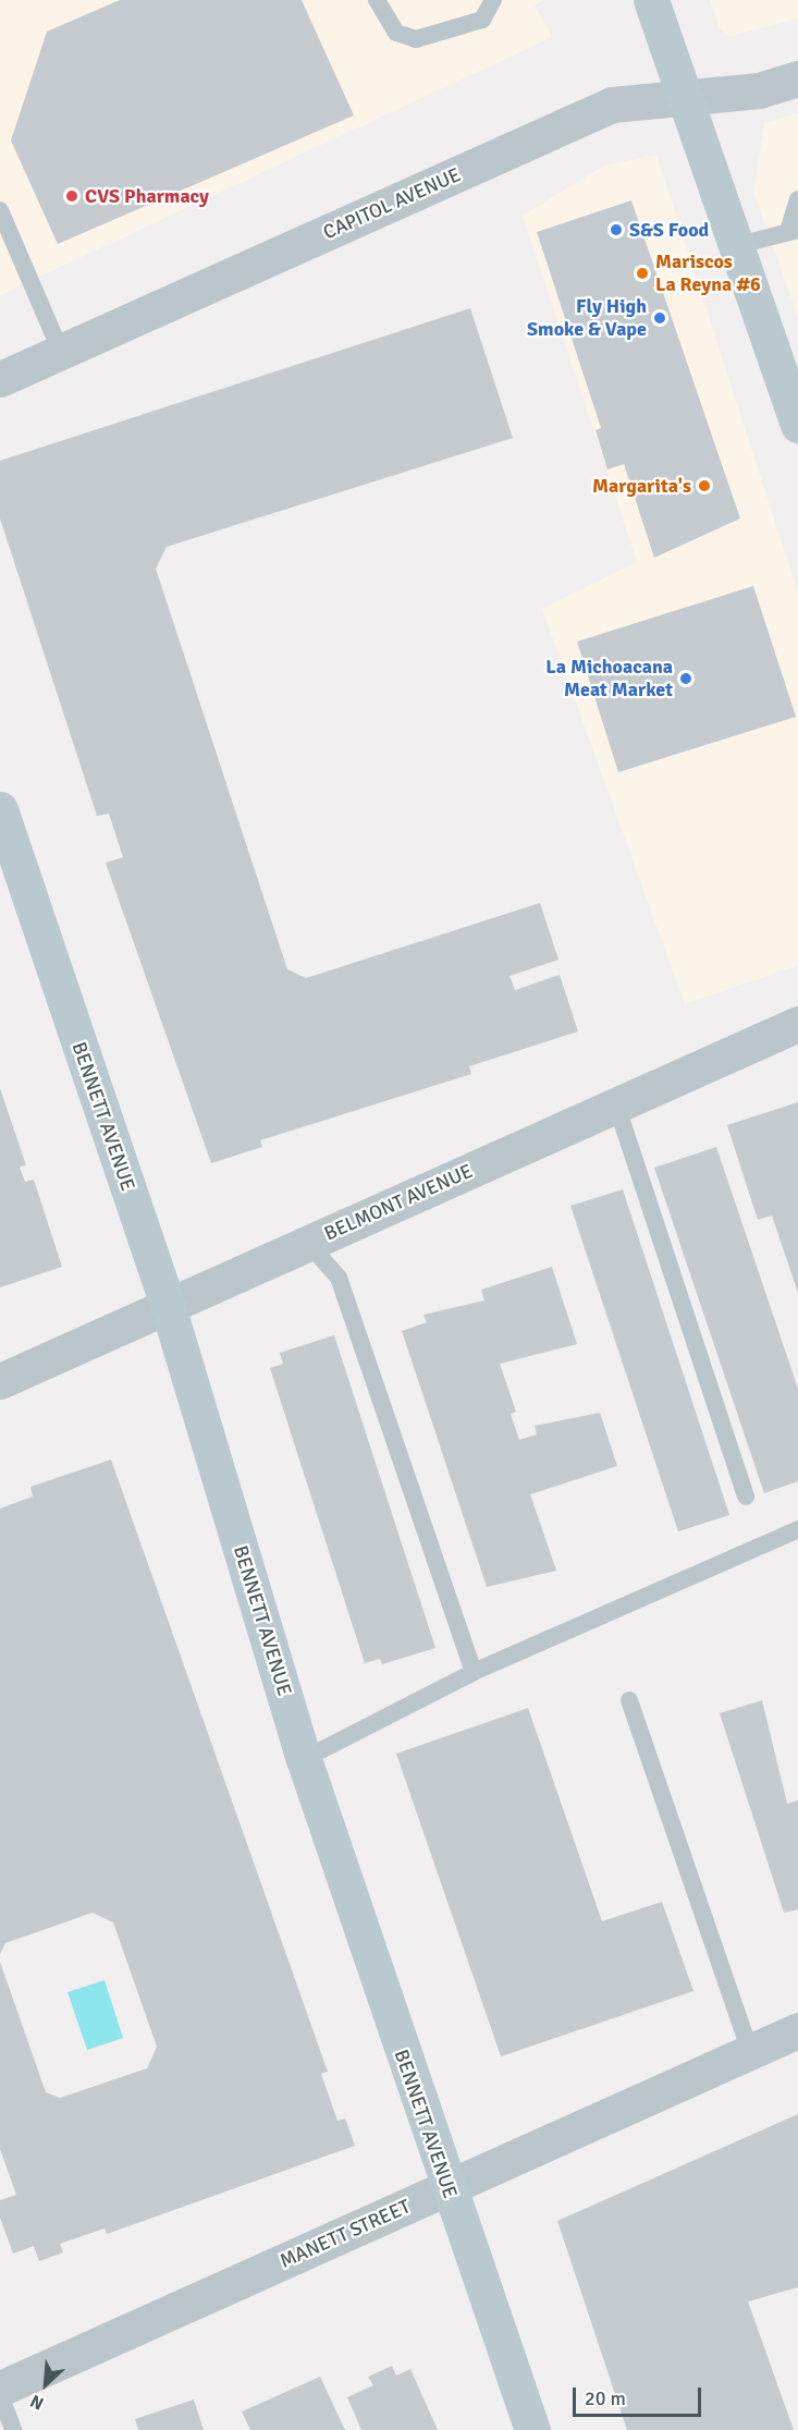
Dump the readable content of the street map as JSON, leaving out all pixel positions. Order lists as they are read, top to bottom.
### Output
{
  "streets": {
    "street": [
      "CAPITOL AVENUE",
      "BENNETT AVENUE",
      "BELMONT AVENUE",
      "MANETT STREET"
    ]
  },
  "crossings": [
    ["BENNETT AVENUE", "BELMONT AVENUE"],
    ["BENNETT AVENUE", "MANETT STREET"]
  ],
  "places": [
    "CVS Pharmacy",
    "S&S Food",
    "Mariscos La Reyna #6",
    "Fly High Smoke & Vape",
    "Margarita's",
    "La Michoacana Meat Market"
  ],
  "scale_bar": "20 m",
  "north": "bottom left"
}
